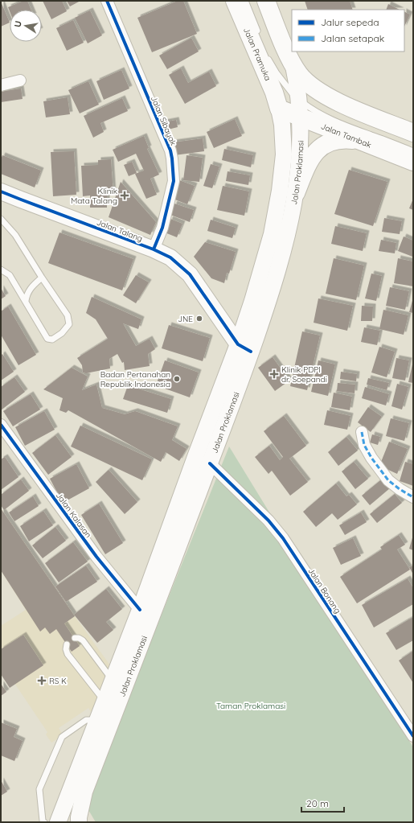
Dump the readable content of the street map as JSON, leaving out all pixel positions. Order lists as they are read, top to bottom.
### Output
{
  "streets": {
    "main road": [
      "Jalan Pramuka",
      "Jalan Tambak",
      "Jalan Proklamasi",
      "Jalan Talang"
    ],
    "street": ["Jalan Sibayak", "Jalan Kalasan", "Jalan Bonang"]
  },
  "crossings": [
    ["Jalan Pramuka", "Jalan Tambak"],
    ["Jalan Pramuka", "Jalan Proklamasi"],
    ["Jalan Sibayak", "Jalan Talang"],
    ["Jalan Tambak", "Jalan Proklamasi"],
    ["Jalan Proklamasi", "Jalan Talang"],
    ["Jalan Proklamasi", "Jalan Kalasan"],
    ["Jalan Proklamasi", "Jalan Bonang"]
  ],
  "parks": ["Taman Proklamasi"],
  "places": {
    "health": ["Klinik Mata Talang", "Klinik PDPI dr. Soepandi", "RS K"],
    "other": ["JNE", "Badan Pertanahan Republik Indonesia"]
  },
  "legend": ["Jalur sepeda", "Jalan setapak"],
  "scale_bar": "20 m",
  "north": "left"
}
